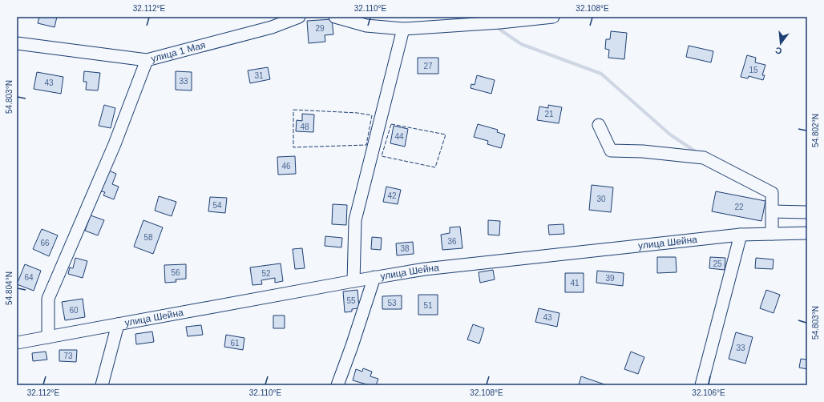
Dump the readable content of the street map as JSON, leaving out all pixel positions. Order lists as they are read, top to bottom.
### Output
{
  "streets": {
    "street": ["улица 1 Мая", "улица Шейна"]
  },
  "house_numbers": [
    "29",
    "27",
    "15",
    "31",
    "33",
    "43",
    "21",
    "48",
    "44",
    "46",
    "42",
    "30",
    "54",
    "22",
    "58",
    "36",
    "66",
    "38",
    "25",
    "56",
    "52",
    "64",
    "39",
    "41",
    "55",
    "53",
    "51",
    "60",
    "43",
    "61",
    "33",
    "73"
  ],
  "north": "bottom",
  "coordinates": [
    "32.112°E",
    "32.110°E",
    "32.108°E",
    "54.803°N",
    "54.802°N",
    "54.804°N",
    "32.106°E"
  ]
}
